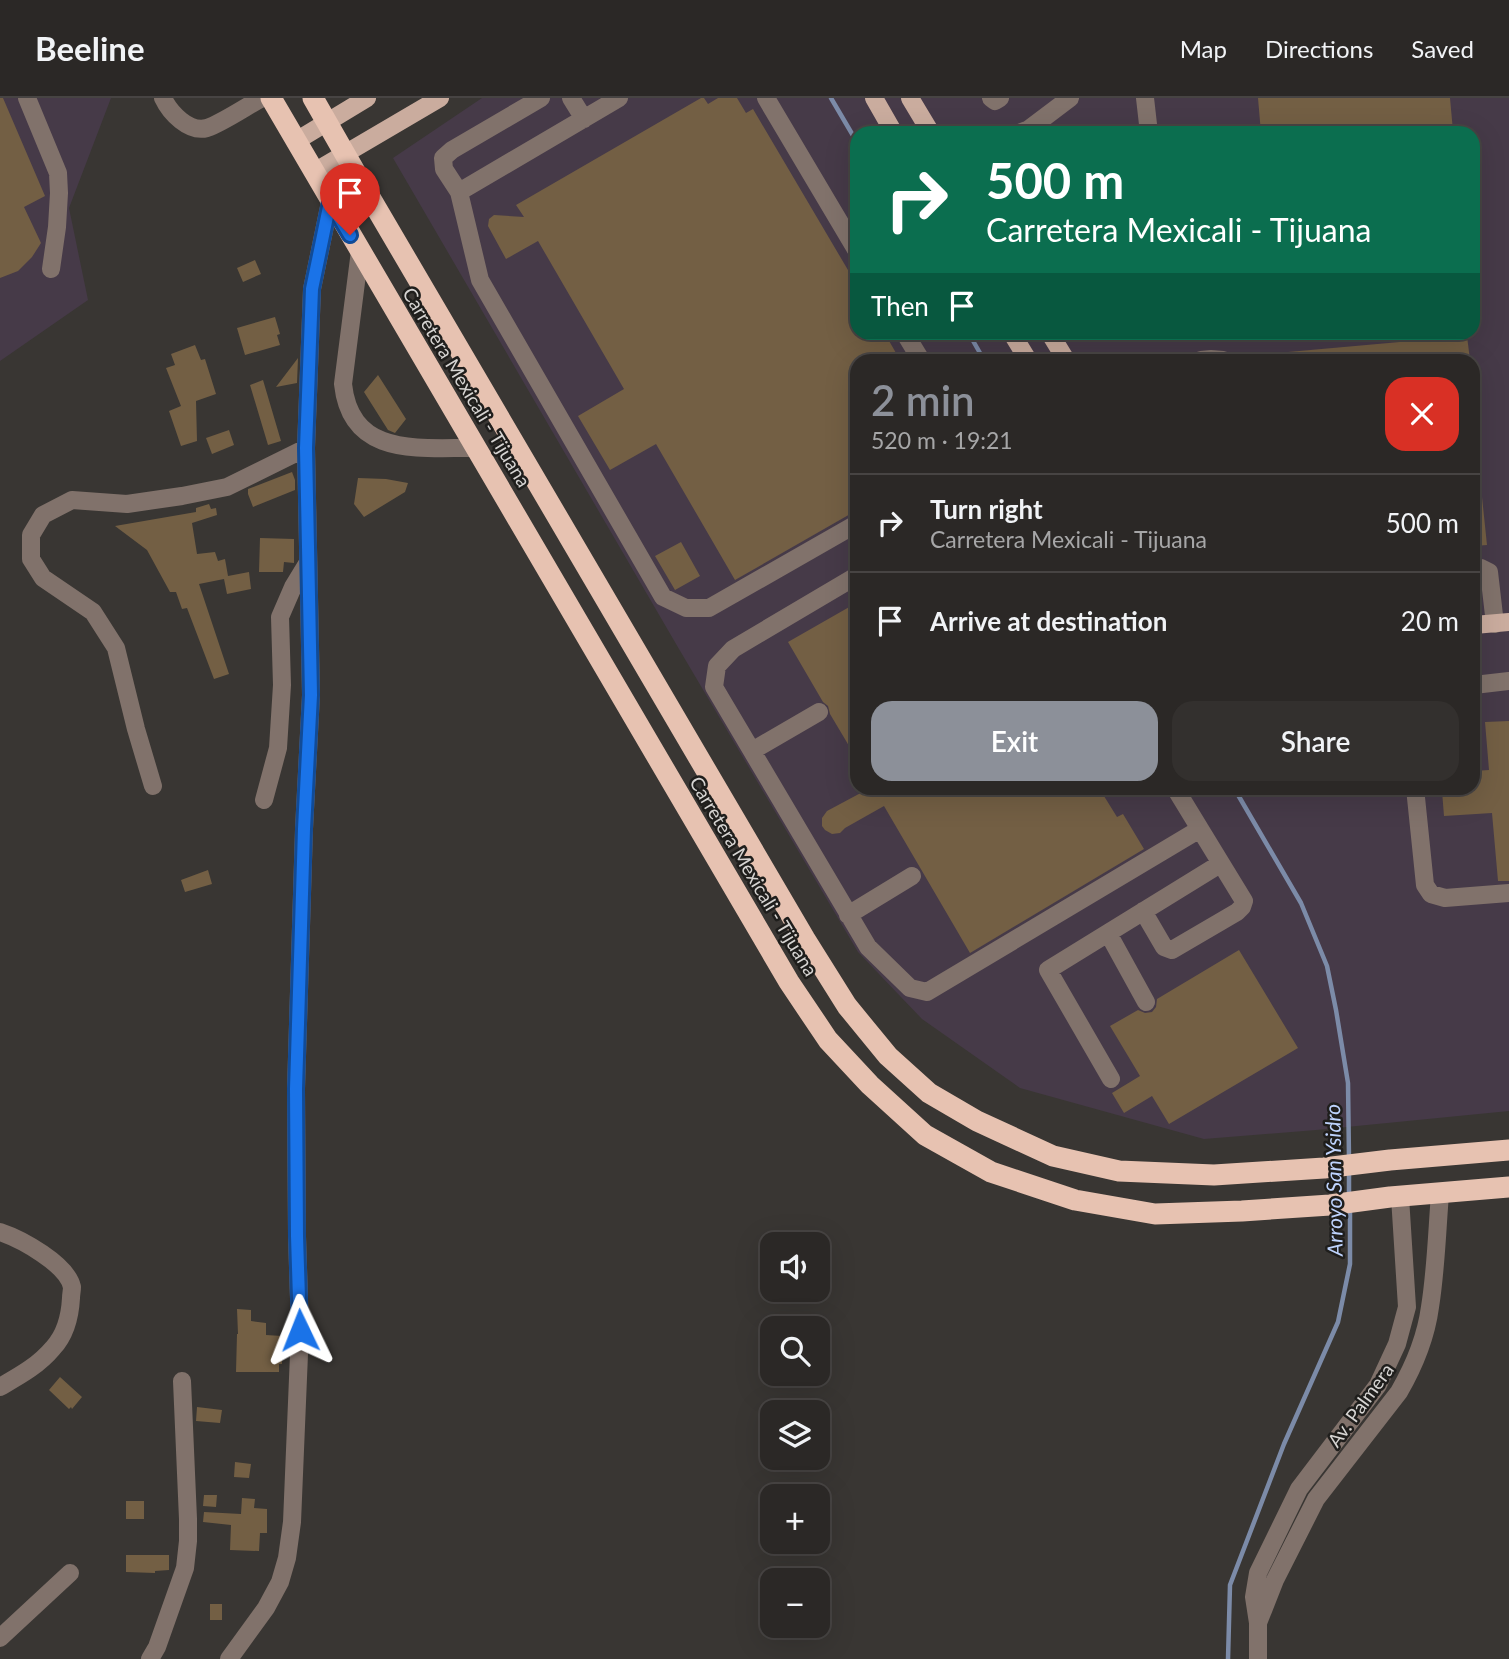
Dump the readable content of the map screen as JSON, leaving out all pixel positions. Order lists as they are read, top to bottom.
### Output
{
  "streets": {
    "highway": ["Carretera Mexicali - Tijuana"],
    "street": ["Av. Palmera"]
  },
  "crossings": [
    ["Carretera Mexicali - Tijuana", "Av. Palmera"]
  ],
  "water": ["Arroyo San Ysidro"],
  "page": {
    "header": "Beeline",
    "nav": ["Map", "Directions", "Saved"],
    "turn": ["500 m", "Carretera Mexicali - Tijuana"],
    "then": "Then",
    "heading": ["2 min", "520 m · 19:21"],
    "list": [
      {
        "name": "Turn right",
        "note": "Carretera Mexicali - Tijuana",
        "value": "500 m"
      },
      {
        "name": "Arrive at destination",
        "value": "20 m"
      }
    ],
    "buttons": ["Exit", "Share"],
    "map_buttons": ["+", "−"]
  }
}
